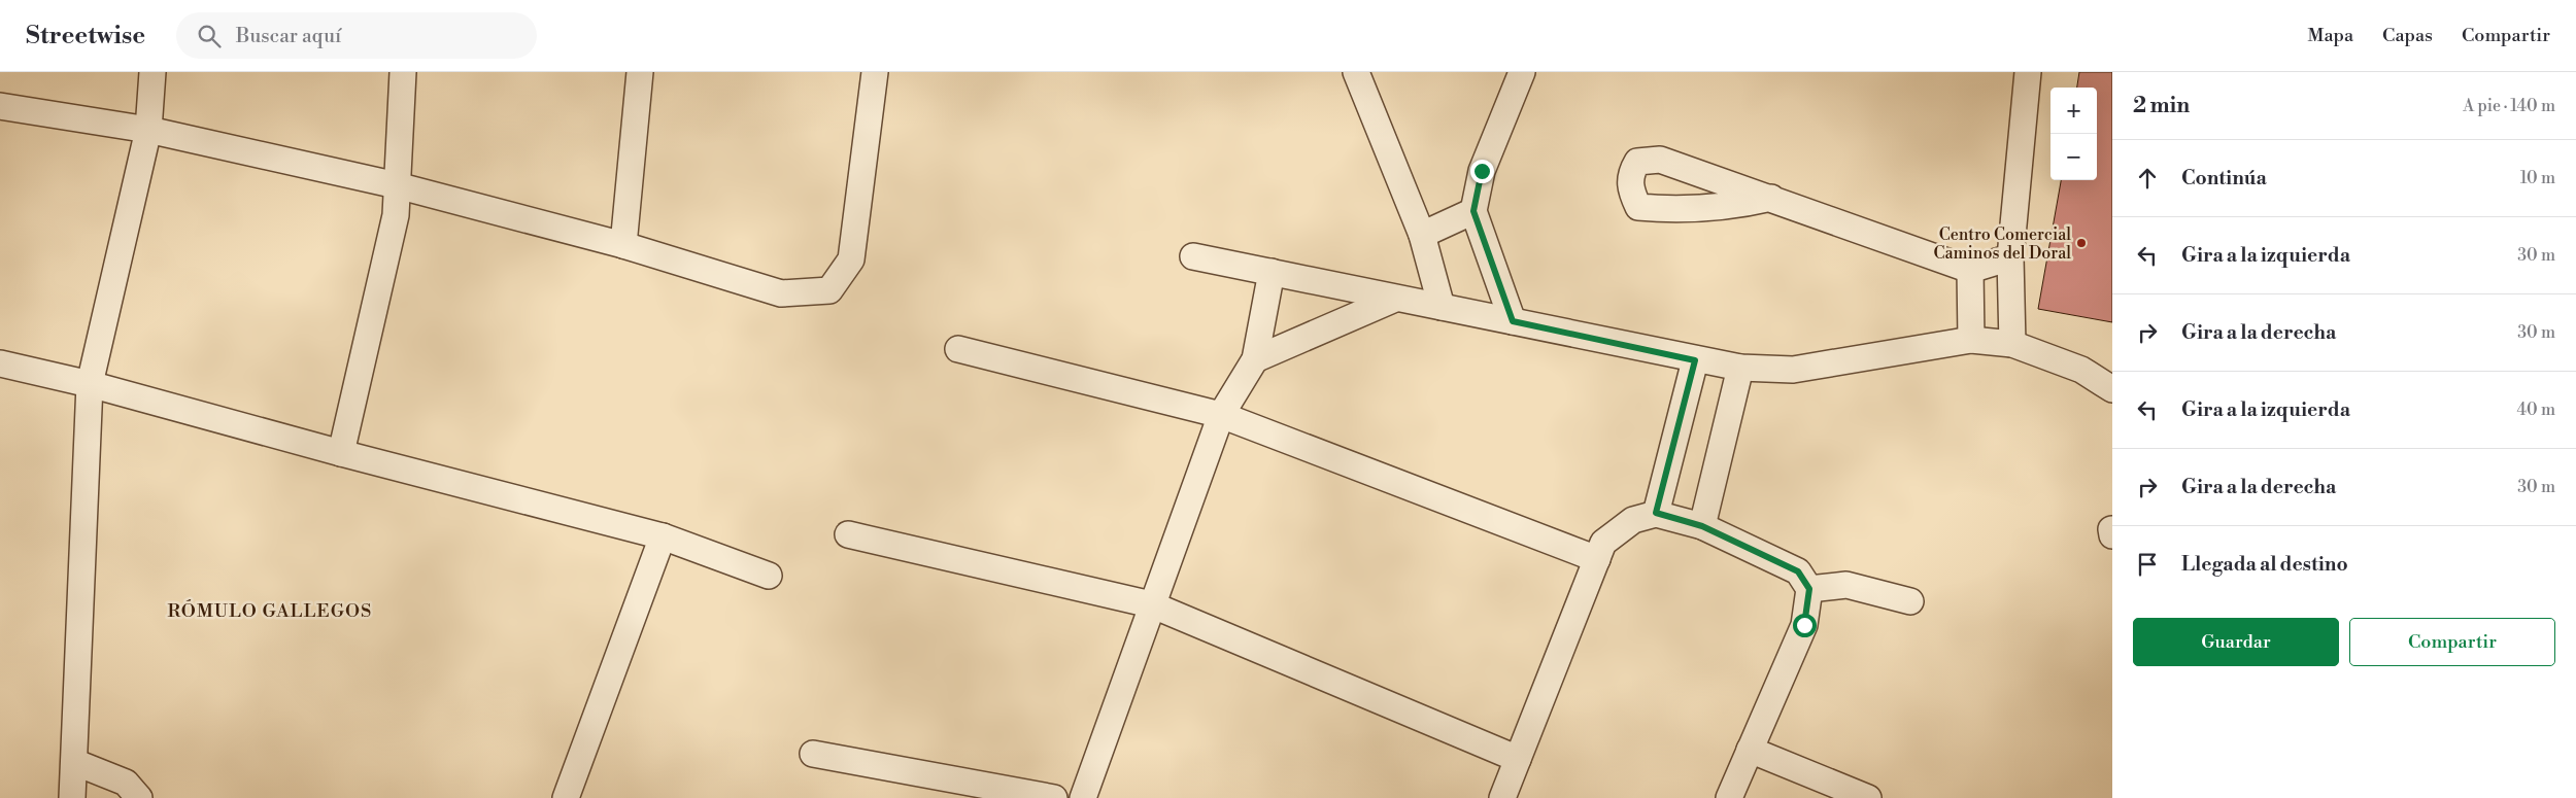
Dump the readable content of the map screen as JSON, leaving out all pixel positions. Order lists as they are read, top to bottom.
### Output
{
  "districts": ["RÓMULO GALLEGOS"],
  "places": ["Centro Comercial Caminos del Doral"],
  "page": {
    "header": "Streetwise",
    "search": "Buscar aquí",
    "nav": ["Mapa", "Capas", "Compartir"],
    "heading": ["2 min", "A pie · 140 m"],
    "map_buttons": ["+", "−"],
    "list": [
      ["Continúa", "10 m"],
      ["Gira a la izquierda", "30 m"],
      ["Gira a la derecha", "30 m"],
      ["Gira a la izquierda", "40 m"],
      ["Gira a la derecha", "30 m"],
      "Llegada al destino"
    ],
    "buttons": ["Guardar", "Compartir"]
  }
}
